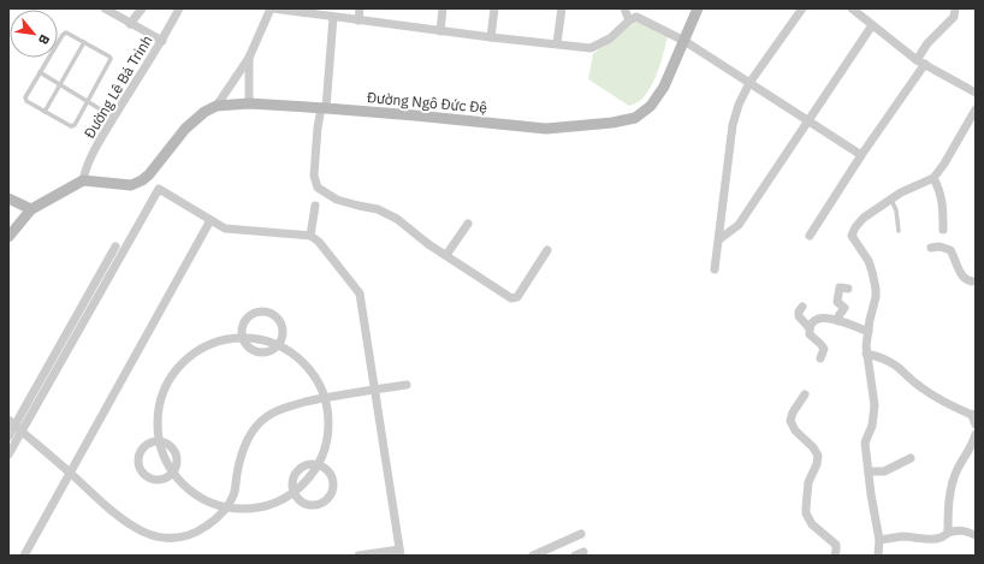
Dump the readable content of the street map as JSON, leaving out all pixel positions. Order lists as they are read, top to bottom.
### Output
{
  "streets": {
    "main road": ["Đường Ngô Đức Đệ"],
    "street": ["Đường Lê Bá Trinh"]
  },
  "crossings": [
    ["Đường Lê Bá Trinh", "Đường Ngô Đức Đệ"]
  ],
  "north": "bottom right"
}
